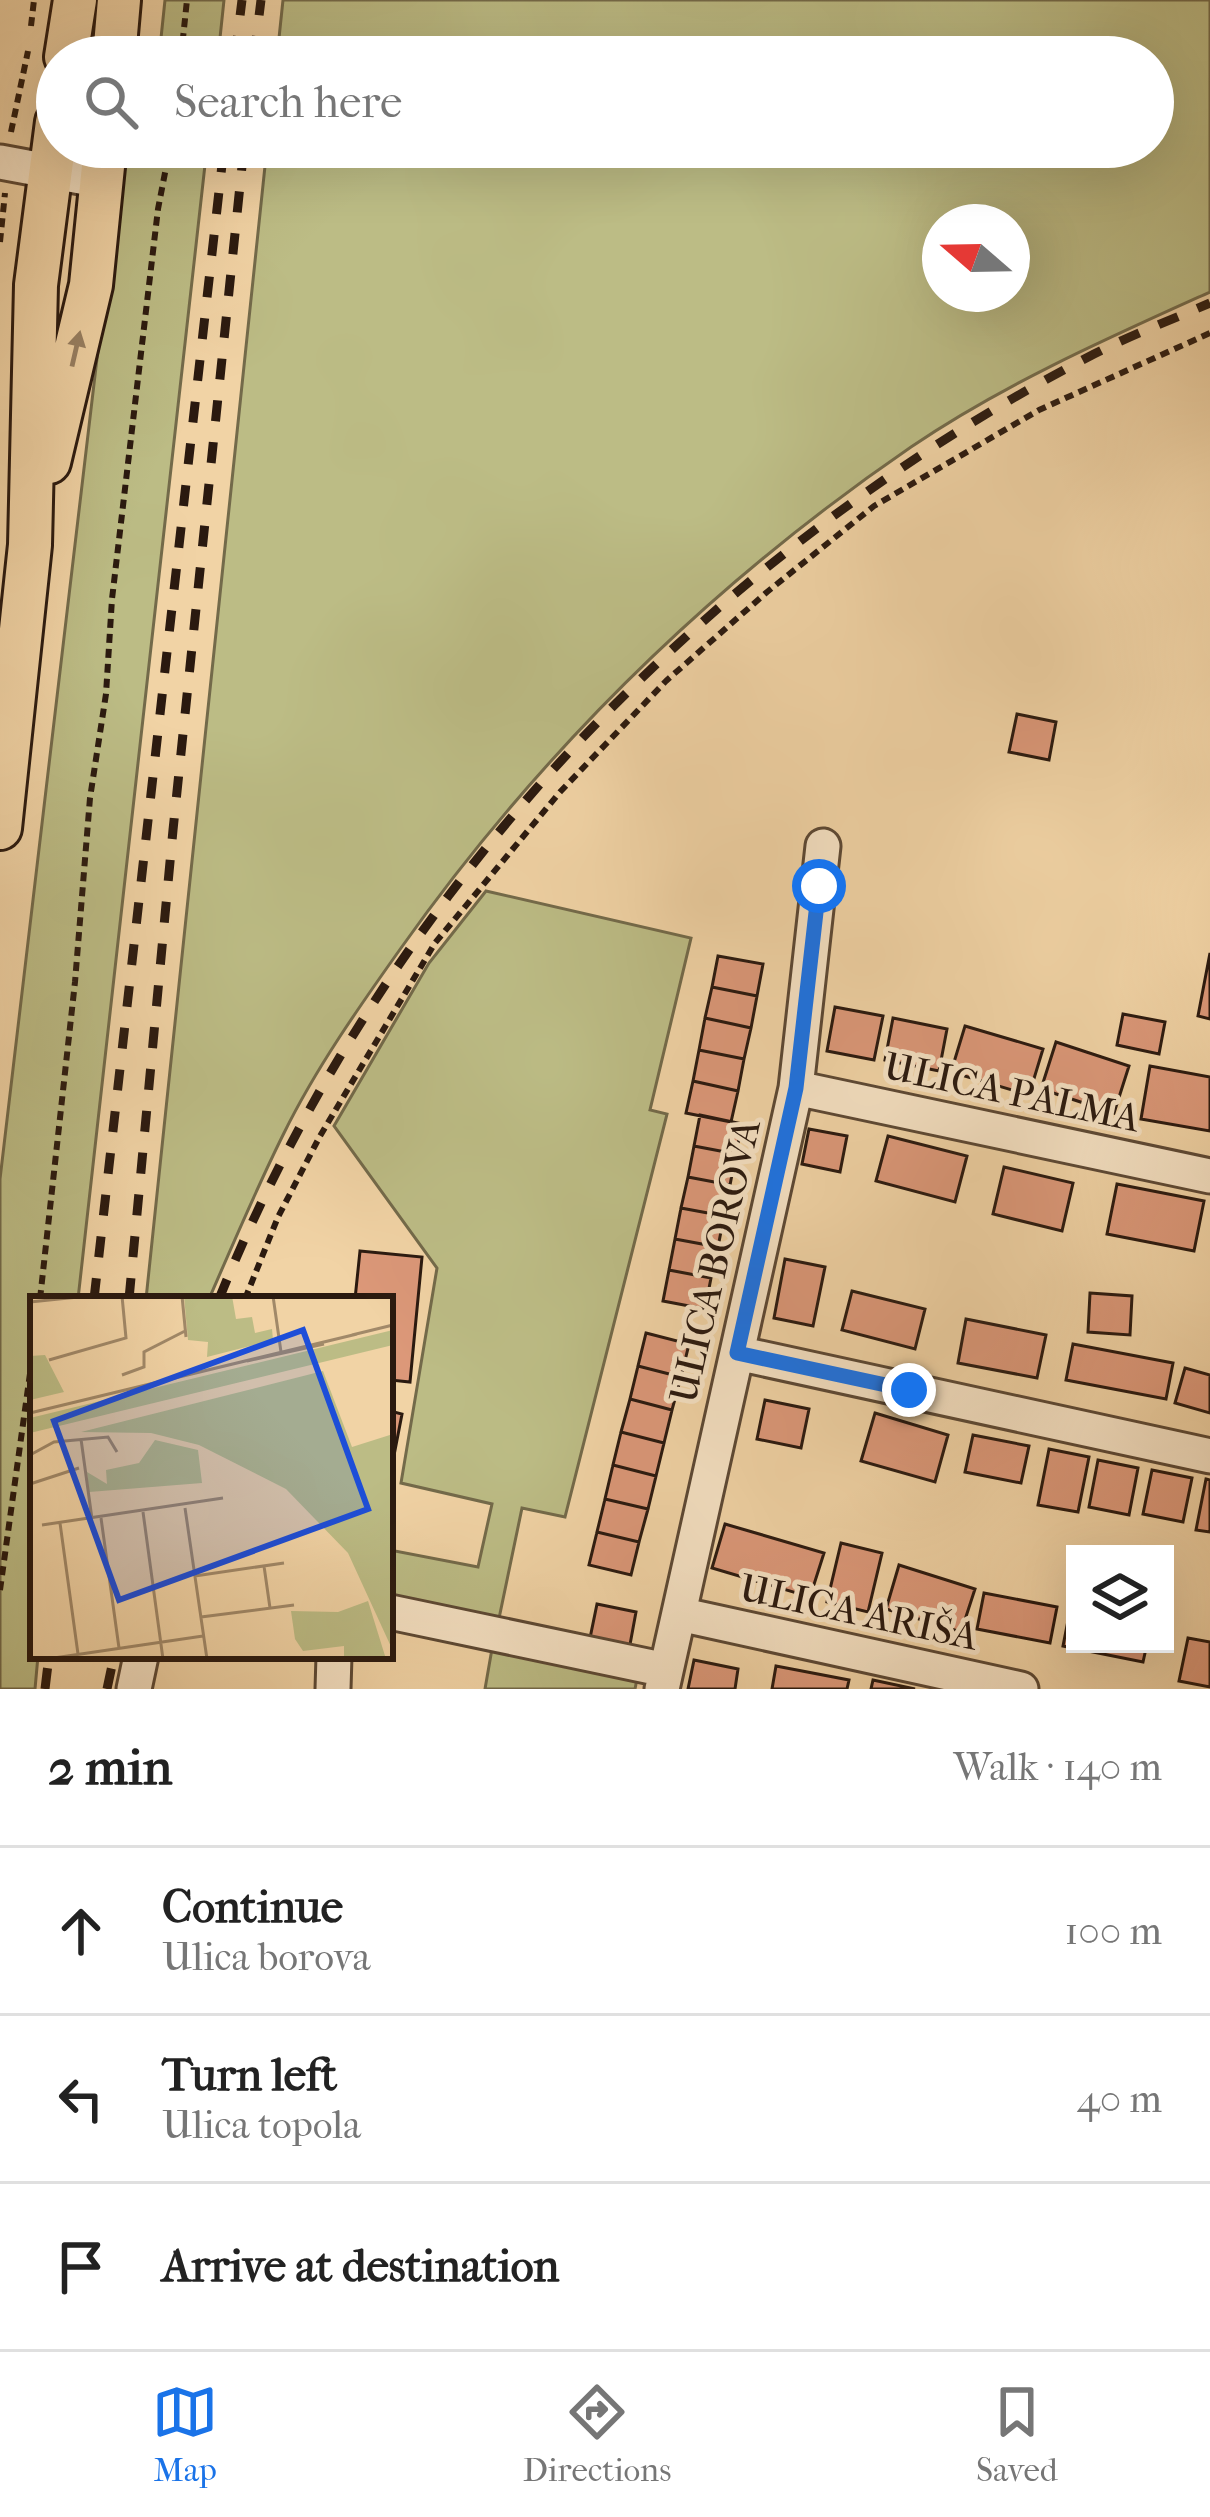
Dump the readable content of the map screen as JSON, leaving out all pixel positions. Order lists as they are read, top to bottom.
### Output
{
  "streets": {
    "street": ["ULICA PALMA", "ULICA BOROVA", "ULICA ARIŠA"]
  },
  "crossings": [
    ["ULICA PALMA", "ULICA BOROVA"],
    ["ULICA BOROVA", "ULICA ARIŠA"]
  ],
  "north": "left",
  "page": {
    "search": "Search here",
    "heading": ["2 min", "Walk · 140 m"],
    "list": [
      ["Continue", "Ulica borova", "100 m"],
      ["Turn left", "Ulica topola", "40 m"],
      "Arrive at destination"
    ],
    "nav": ["Map", "Directions", "Saved"]
  }
}
